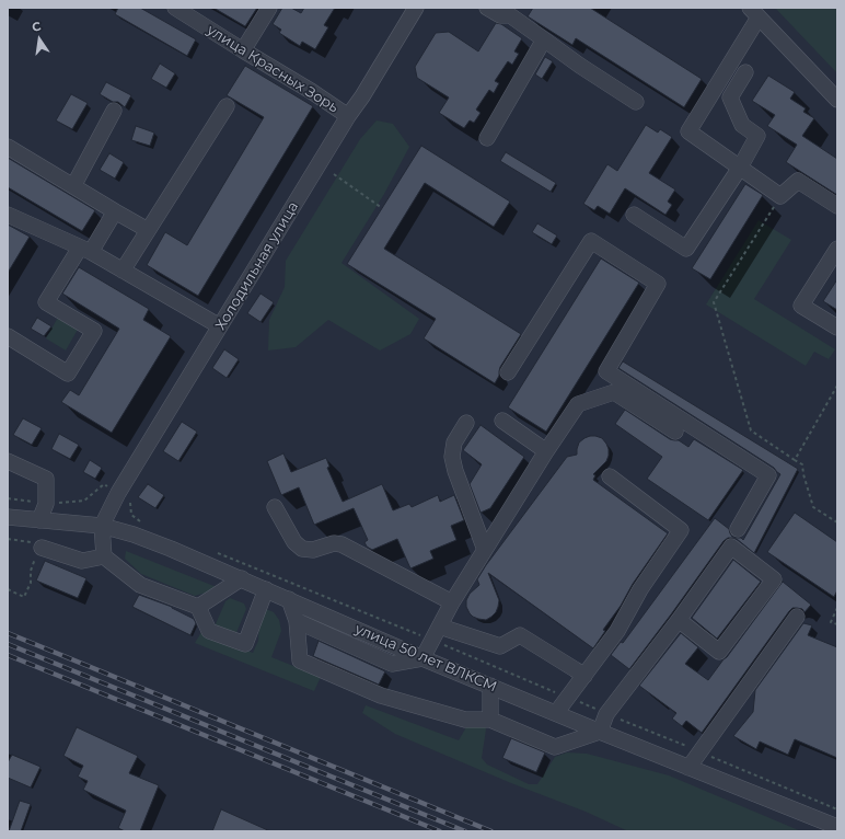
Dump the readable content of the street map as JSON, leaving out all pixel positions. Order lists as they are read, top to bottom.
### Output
{
  "streets": {
    "street": ["улица Красных Зорь", "Холодильная улица", "улица 50 лет ВЛКСМ"]
  },
  "crossings": [
    ["улица Красных Зорь", "Холодильная улица"],
    ["Холодильная улица", "улица 50 лет ВЛКСМ"]
  ],
  "north": "top"
}
